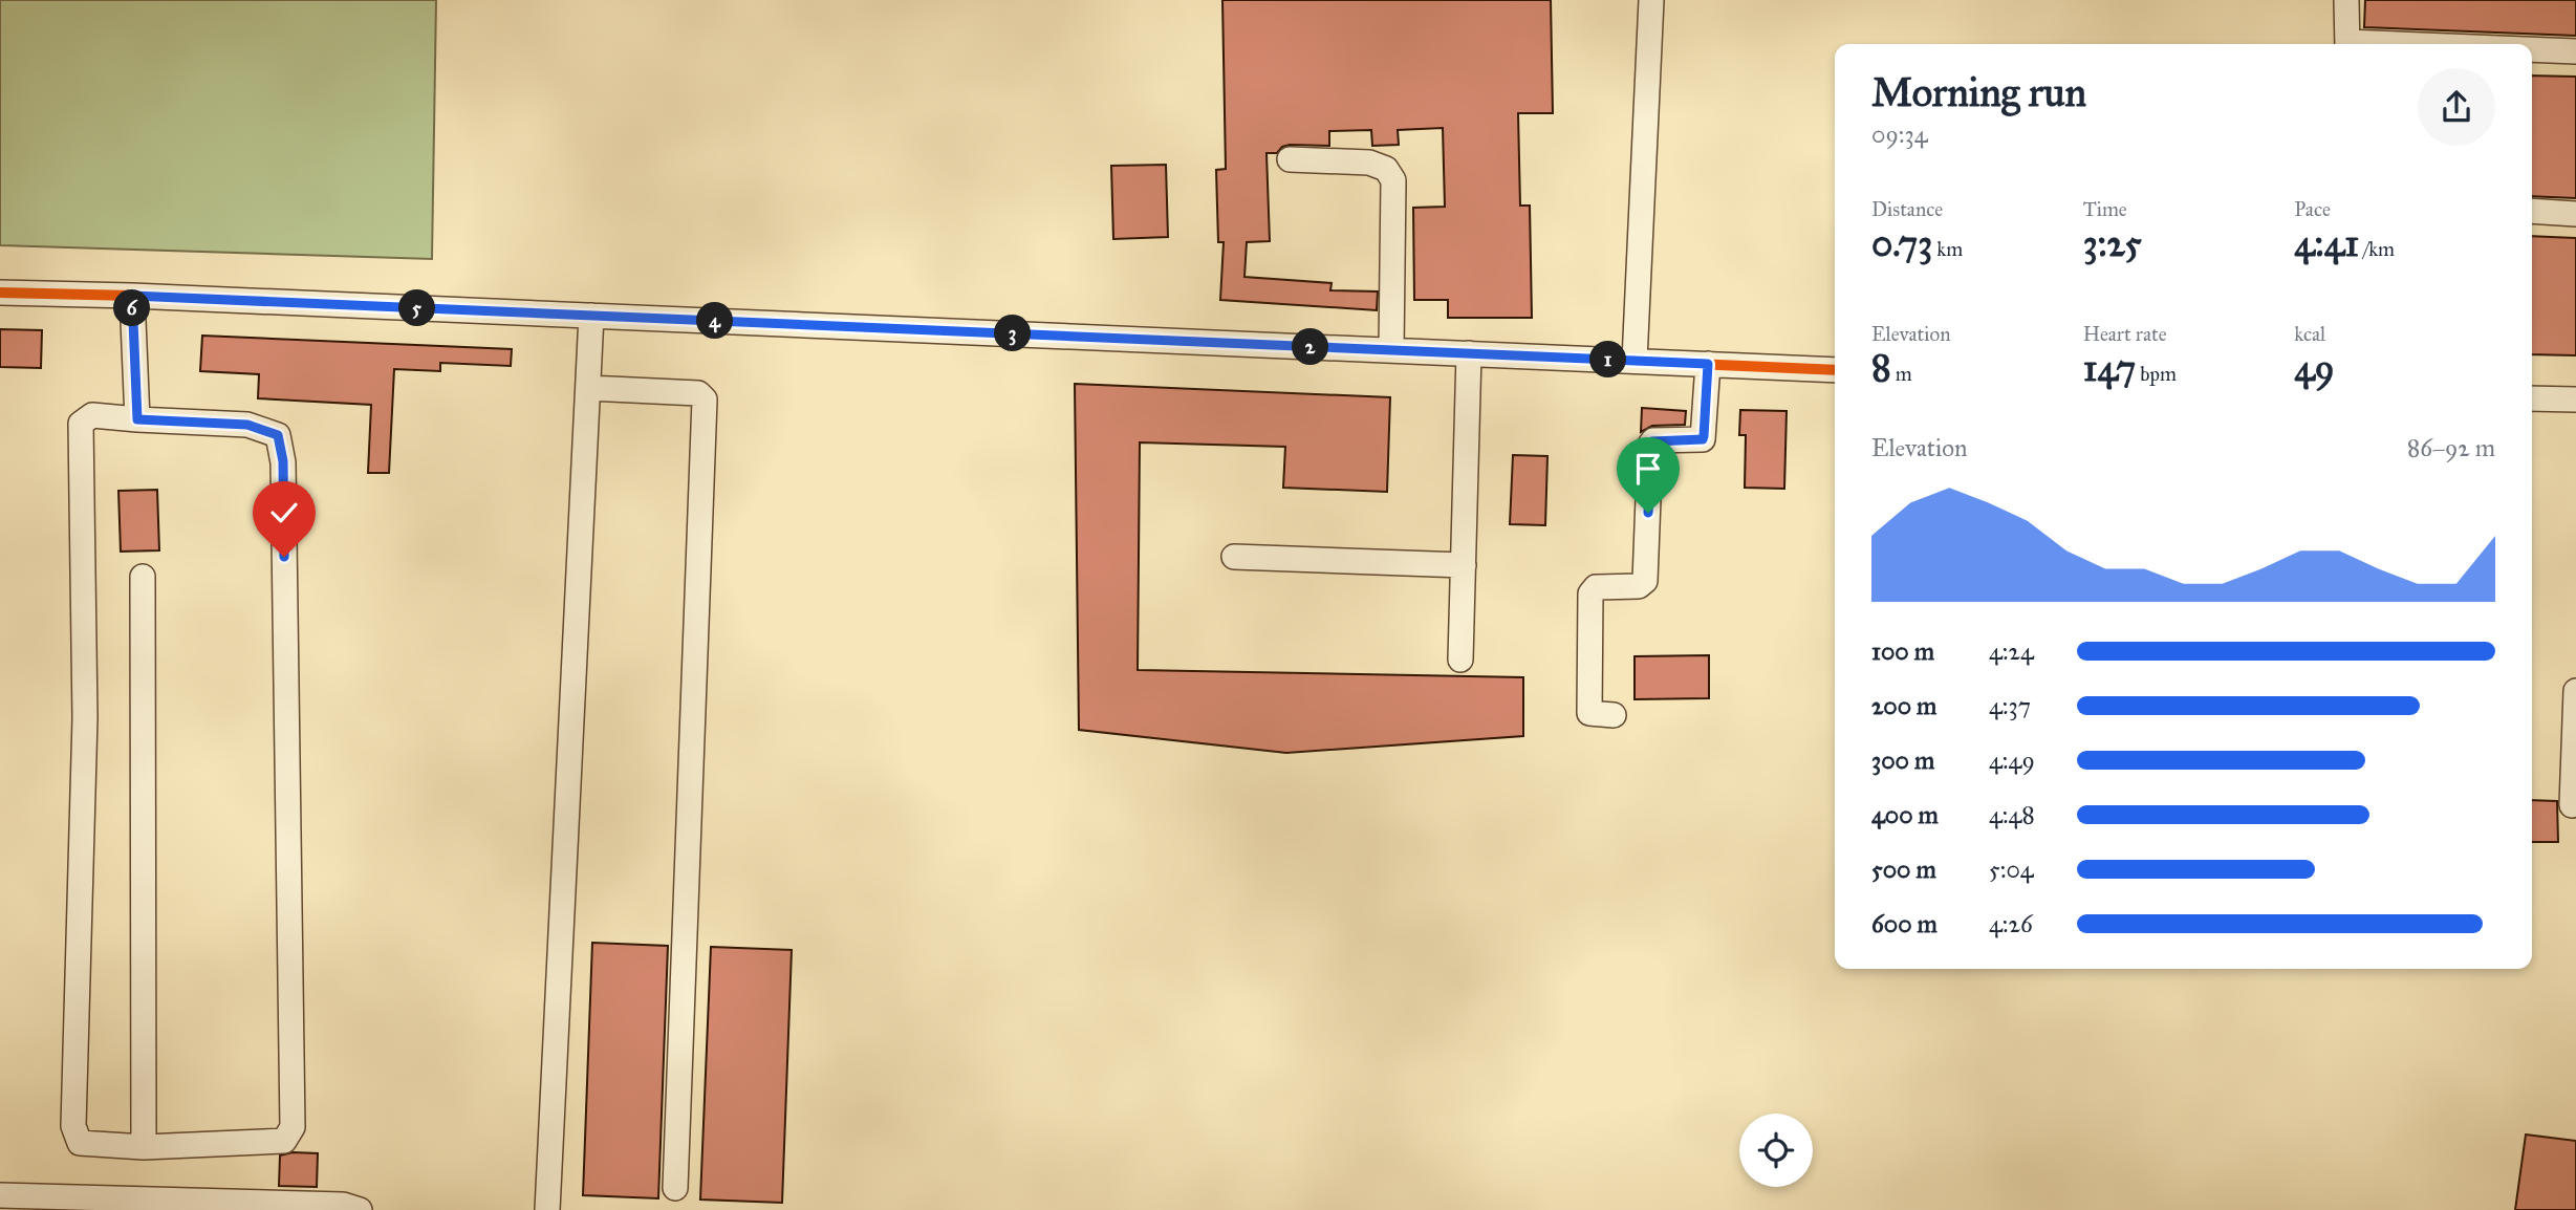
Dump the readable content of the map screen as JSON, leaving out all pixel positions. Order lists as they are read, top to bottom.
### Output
{
  "page": {
    "heading": ["Morning run", "09:34"],
    "stats": [
      ["Distance", "0.73 km"],
      ["Time", "3:25"],
      ["Pace", "4:41 /km"],
      ["Elevation", "8 m"],
      ["Heart rate", "147 bpm"],
      ["kcal", "49"]
    ],
    "pins": [
      "5",
      "6",
      "4",
      "3",
      "2",
      "1"
    ],
    "chart": ["Elevation", "86–92 m"],
    "list": [
      {
        "name": "100 m",
        "note": "4:24"
      },
      {
        "name": "200 m",
        "note": "4:37"
      },
      {
        "name": "300 m",
        "note": "4:49"
      },
      {
        "name": "400 m",
        "note": "4:48"
      },
      {
        "name": "500 m",
        "note": "5:04"
      },
      {
        "name": "600 m",
        "note": "4:26"
      }
    ]
  }
}
